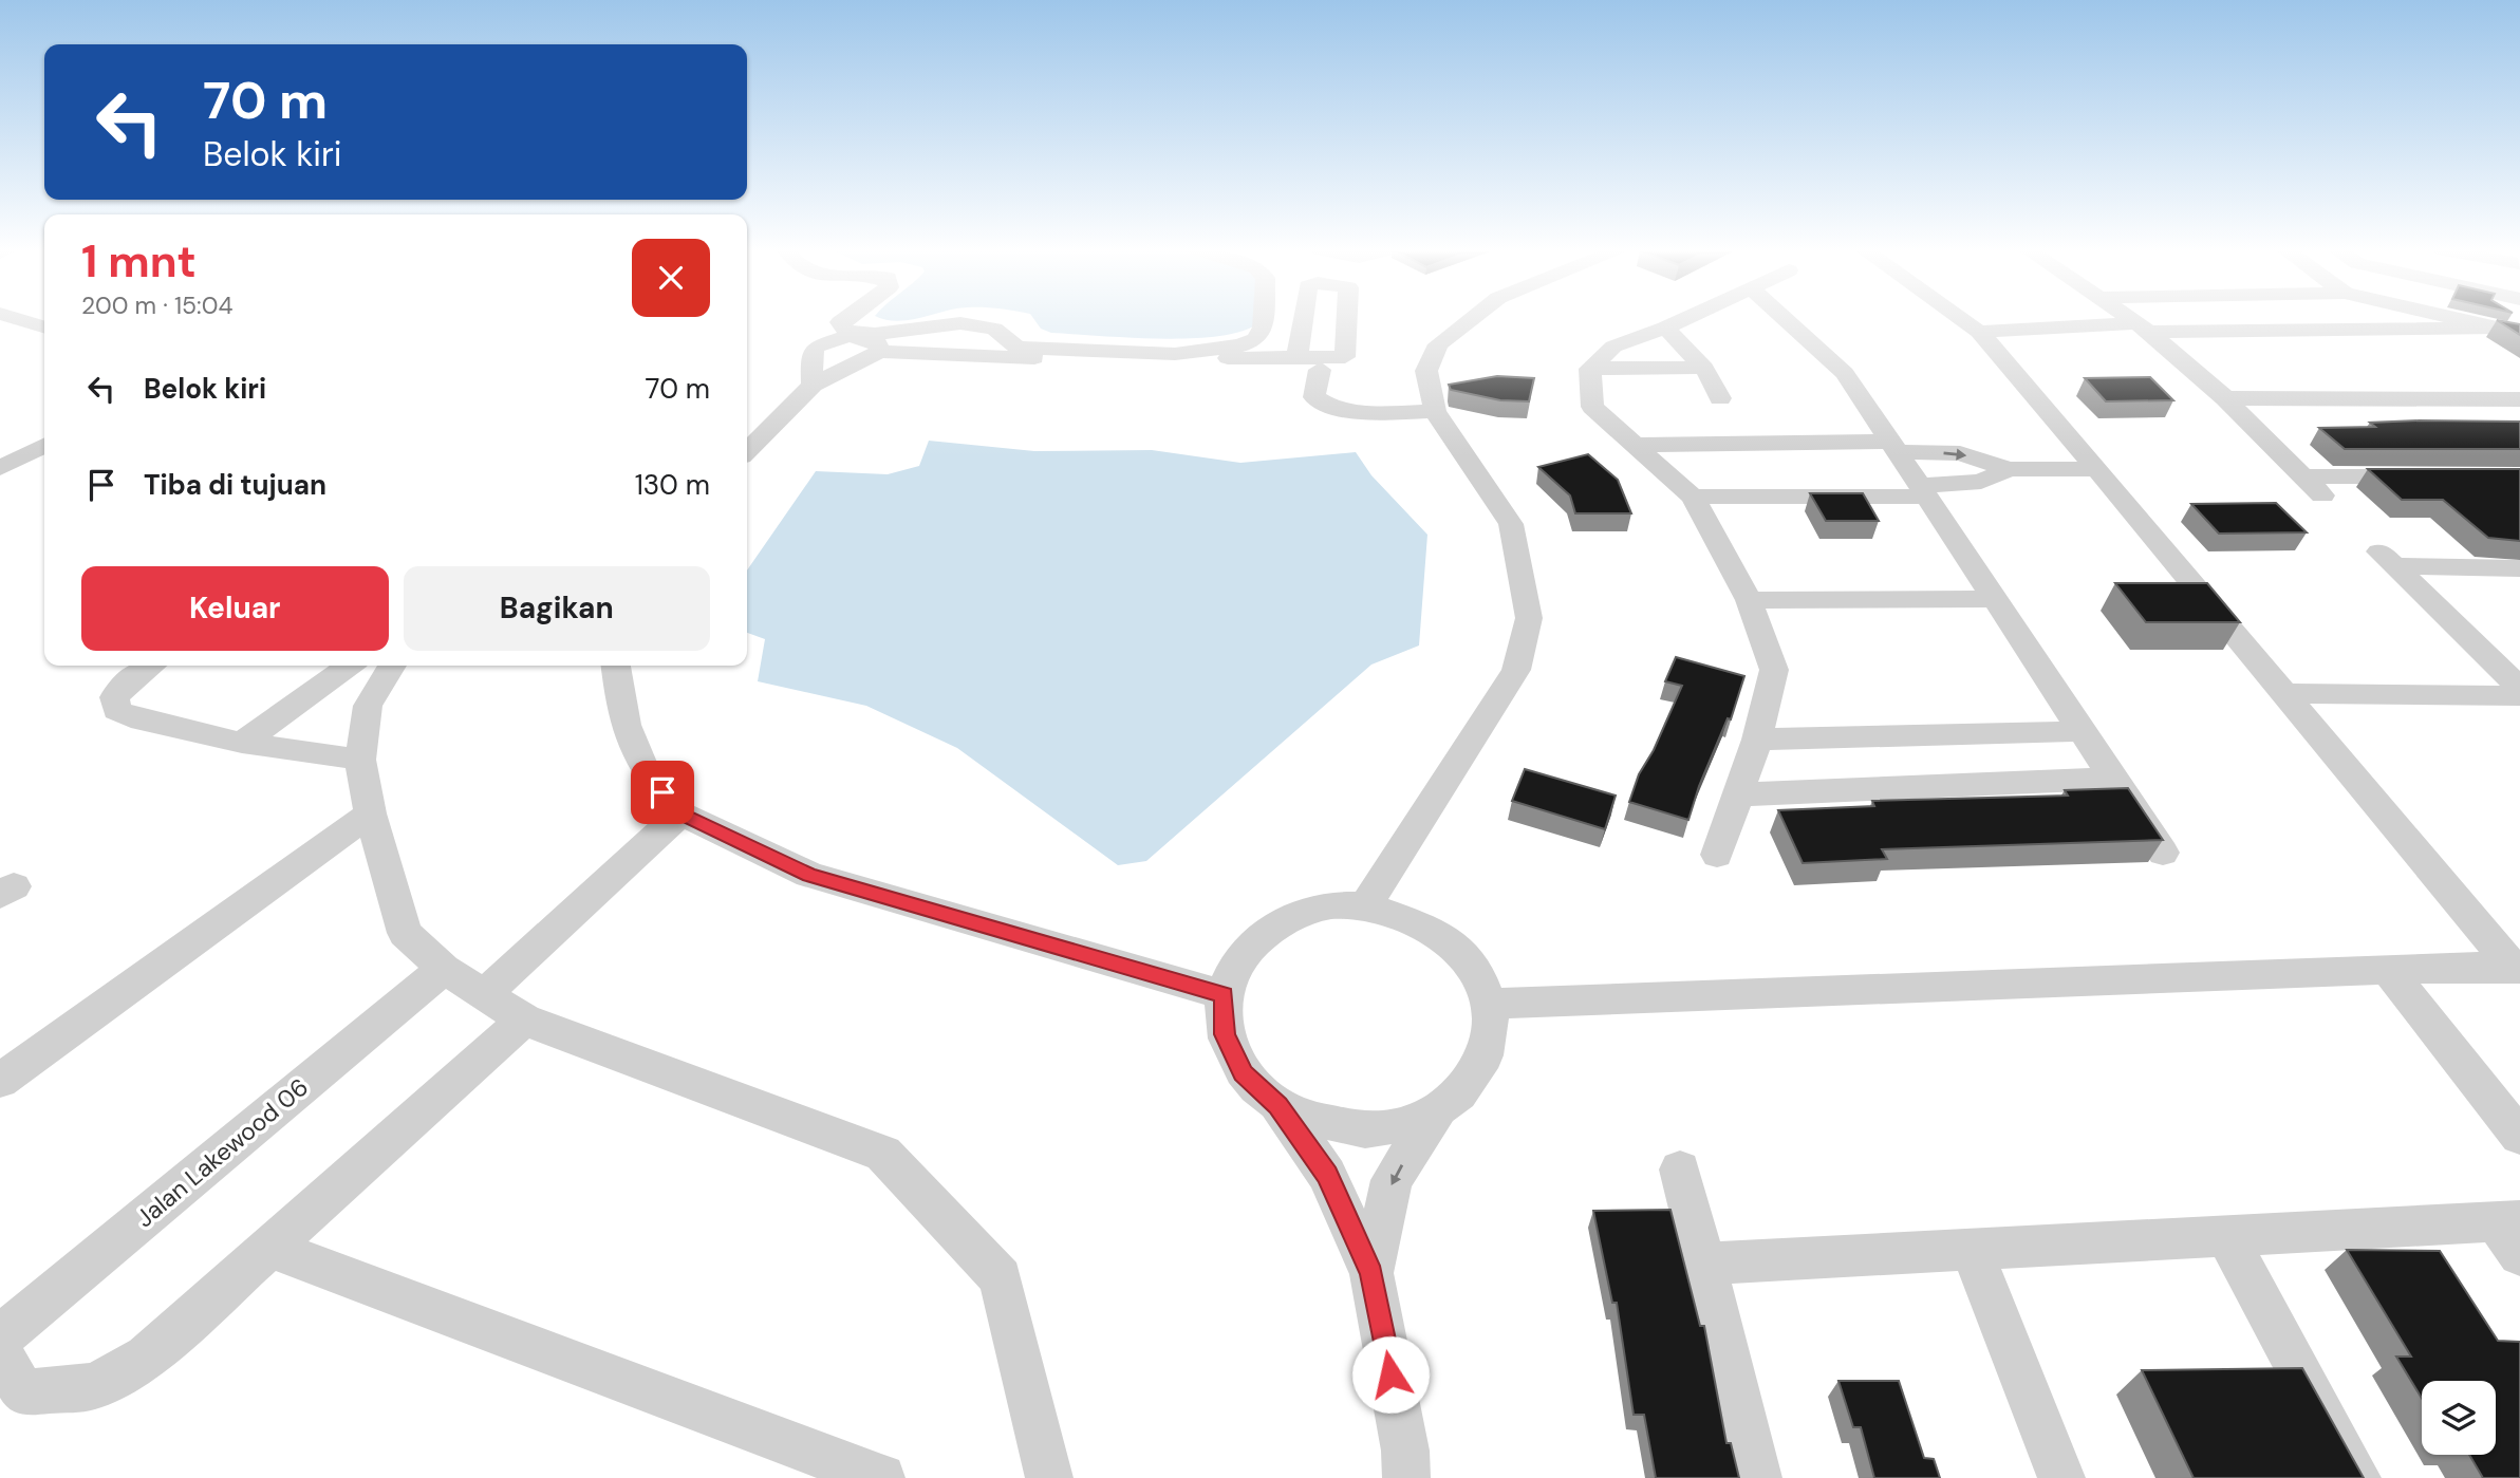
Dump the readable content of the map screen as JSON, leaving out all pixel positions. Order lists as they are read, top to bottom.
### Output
{
  "streets": {
    "street": ["Jalan Lakewood 06"]
  },
  "page": {
    "turn": ["70 m", "Belok kiri"],
    "heading": ["1 mnt", "200 m · 15:04"],
    "list": [
      {
        "name": "Belok kiri",
        "value": "70 m"
      },
      {
        "name": "Tiba di tujuan",
        "value": "130 m"
      }
    ],
    "buttons": ["Keluar", "Bagikan"]
  }
}
